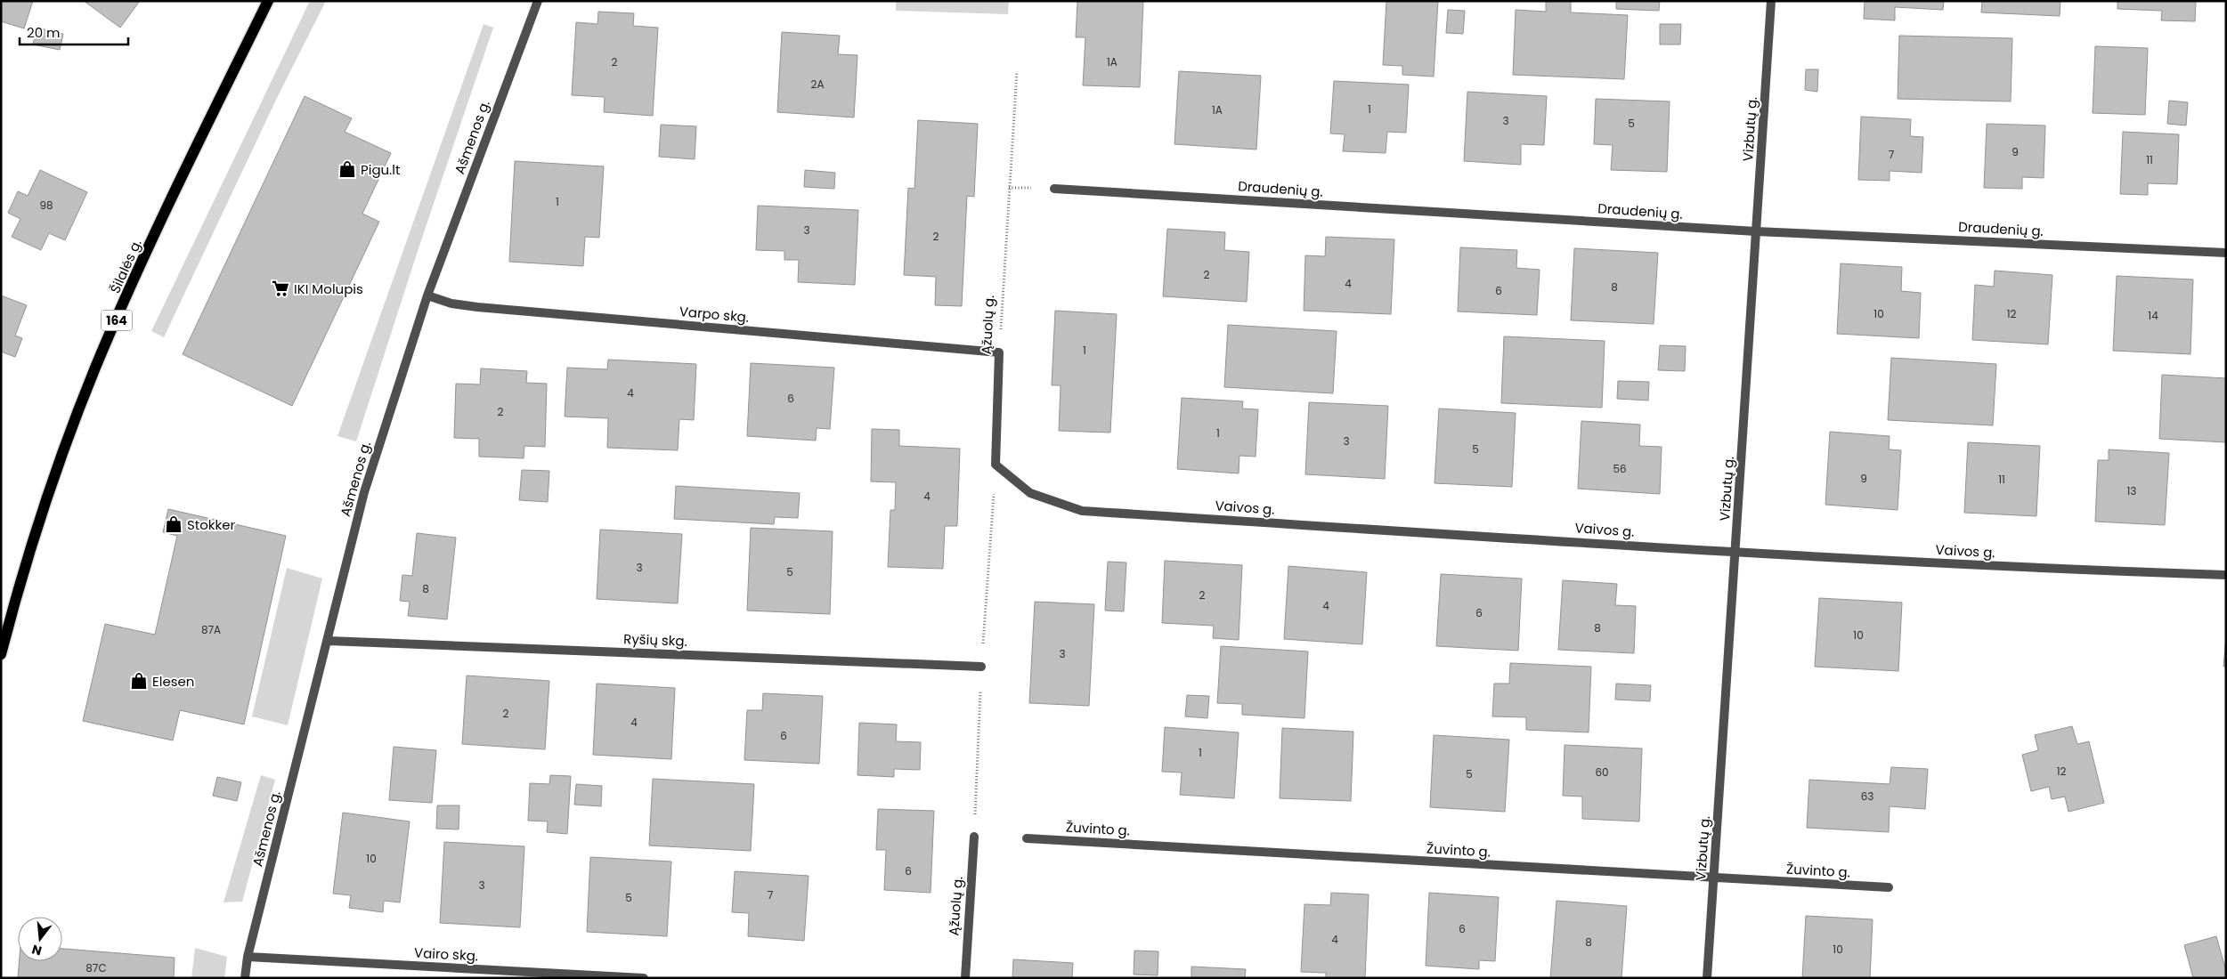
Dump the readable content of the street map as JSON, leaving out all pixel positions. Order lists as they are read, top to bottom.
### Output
{
  "streets": {
    "main road": ["Šilalės g.", "164"],
    "street": [
      "Vizbutų g.",
      "Ašmenos g.",
      "Draudenių g.",
      "Varpo skg.",
      "Ąžuolų g.",
      "Vaivos g.",
      "Ryšių skg.",
      "Žuvinto g.",
      "Vairo skg."
    ]
  },
  "crossings": [
    ["Vizbutų g.", "Draudenių g."],
    ["Vizbutų g.", "Vaivos g."],
    ["Vizbutų g.", "Žuvinto g."],
    ["Ašmenos g.", "Varpo skg."],
    ["Ašmenos g.", "Ryšių skg."],
    ["Ašmenos g.", "Vairo skg."],
    ["Varpo skg.", "Ąžuolų g."],
    ["Ąžuolų g.", "Vaivos g."]
  ],
  "places": {
    "shop": ["Pigu.lt", "Stokker", "Elesen"],
    "supermarket": ["IKI Molupis"]
  },
  "house_numbers": [
    "2",
    "1A",
    "2A",
    "1",
    "1A",
    "3",
    "5",
    "9",
    "7",
    "11",
    "1",
    "98",
    "3",
    "2",
    "2",
    "4",
    "8",
    "6",
    "10",
    "12",
    "14",
    "1",
    "4",
    "6",
    "2",
    "1",
    "3",
    "5",
    "56",
    "9",
    "11",
    "13",
    "4",
    "3",
    "5",
    "8",
    "2",
    "4",
    "6",
    "8",
    "87A",
    "10",
    "3",
    "2",
    "4",
    "6",
    "1",
    "12",
    "60",
    "5",
    "63",
    "10",
    "6",
    "3",
    "7",
    "5",
    "6",
    "4",
    "8",
    "10",
    "87C"
  ],
  "scale_bar": "20 m",
  "north": "bottom"
}
